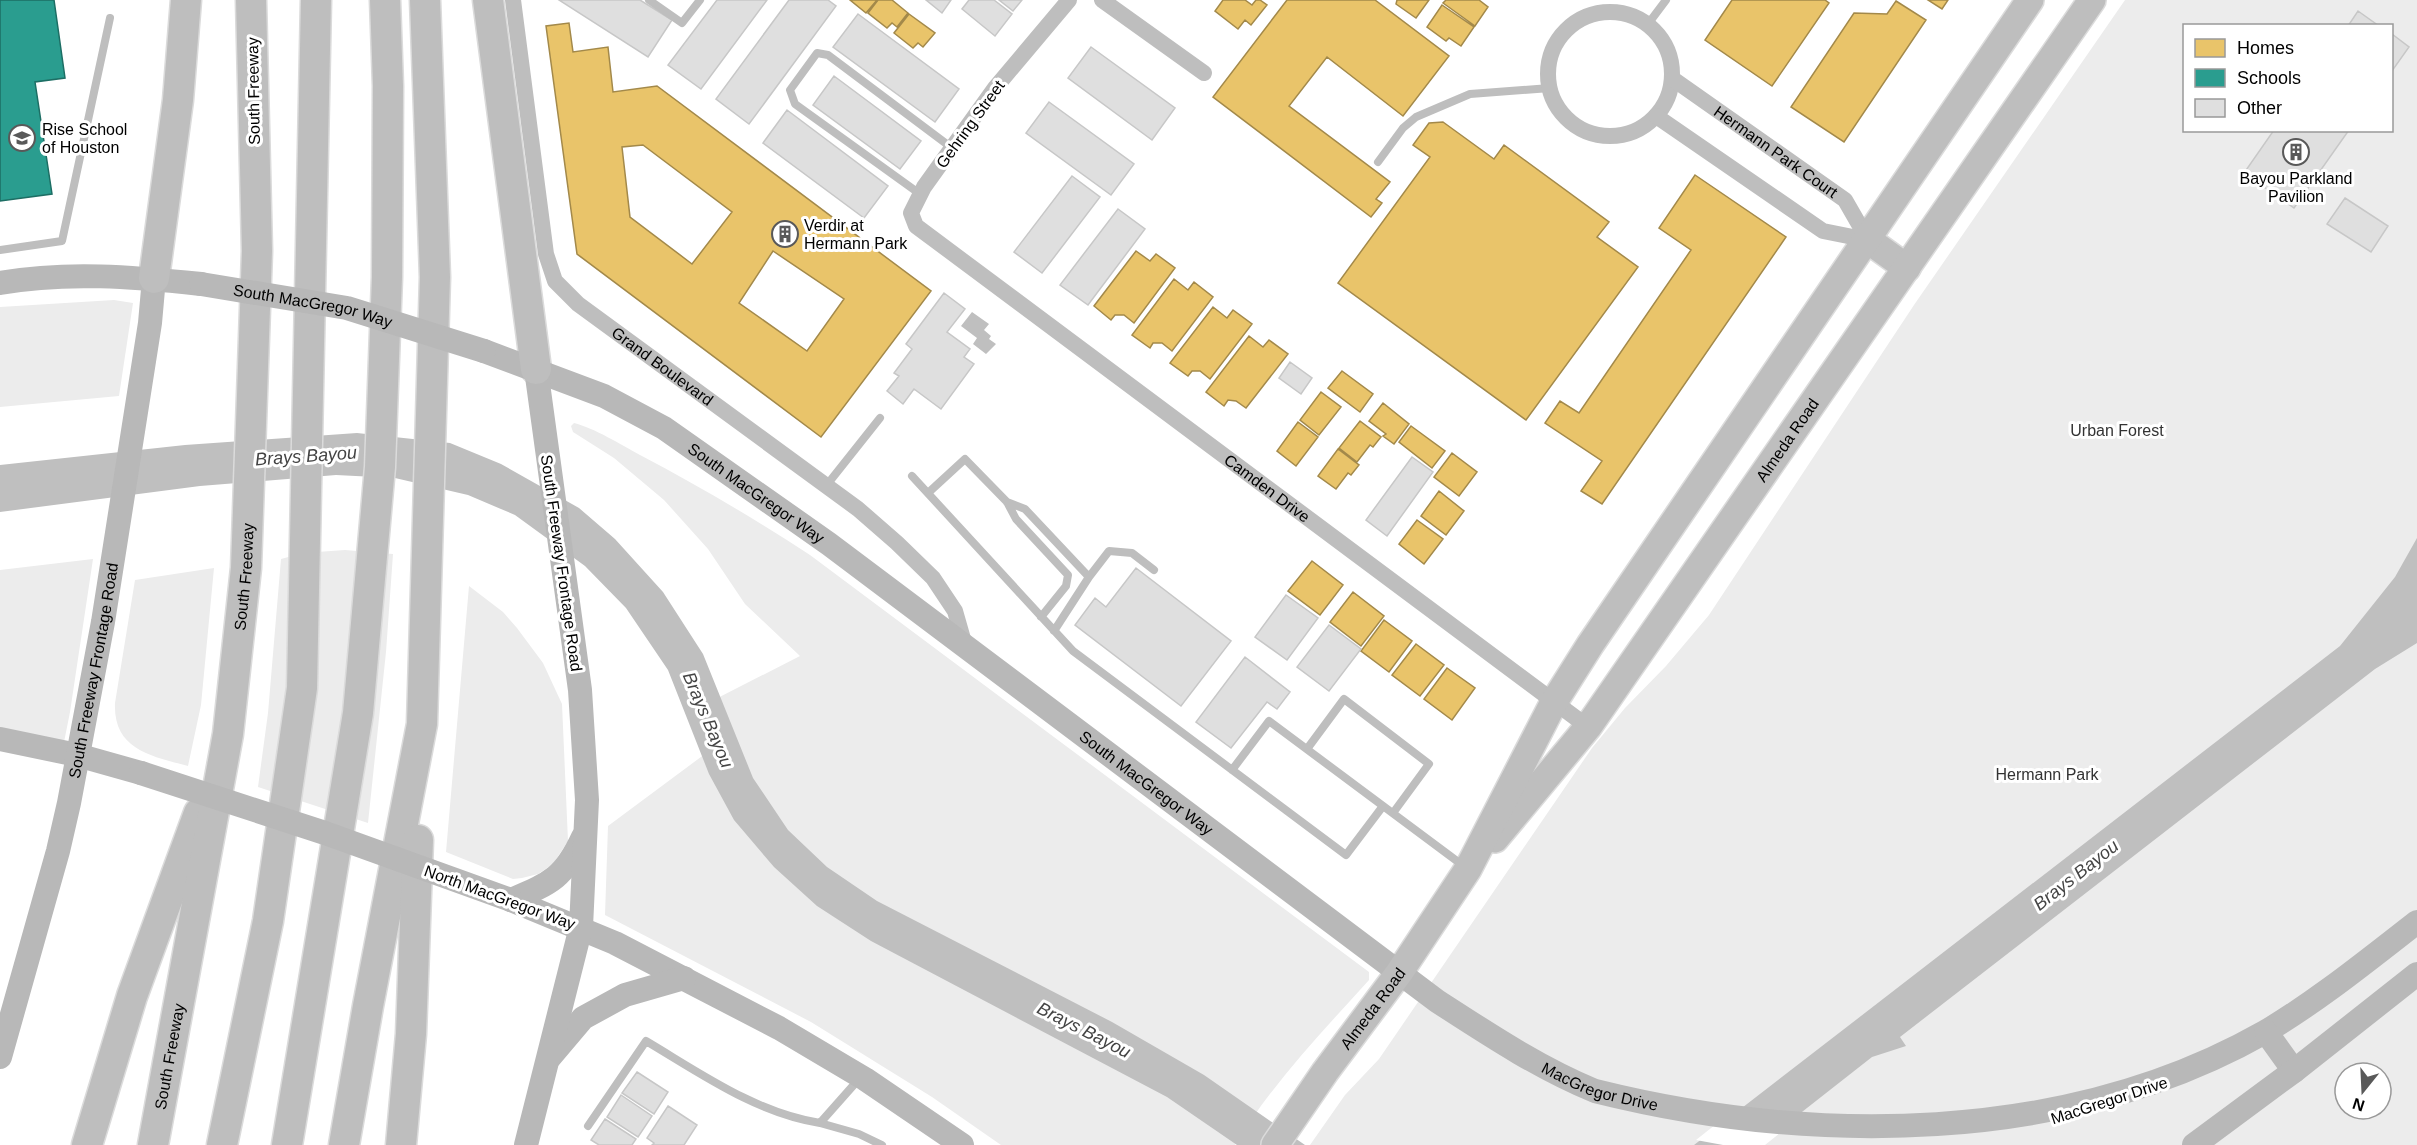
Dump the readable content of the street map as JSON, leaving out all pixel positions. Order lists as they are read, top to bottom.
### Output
{
  "streets": {
    "highway": ["South Freeway"],
    "main road": [
      "South MacGregor Way",
      "Almeda Road",
      "South Freeway Frontage Road",
      "North MacGregor Way",
      "MacGregor Drive"
    ],
    "street": [
      "Gehring Street",
      "Hermann Park Court",
      "Grand Boulevard",
      "Camden Drive"
    ]
  },
  "crossings": [
    ["Gehring Street", "Camden Drive"],
    ["Hermann Park Court", "Almeda Road"],
    ["South MacGregor Way", "Grand Boulevard"],
    ["South MacGregor Way", "Almeda Road"],
    ["South MacGregor Way", "South Freeway Frontage Road"],
    ["South MacGregor Way", "MacGregor Drive"],
    ["Almeda Road", "Camden Drive"],
    ["Almeda Road", "MacGregor Drive"],
    ["South Freeway Frontage Road", "North MacGregor Way"]
  ],
  "water": ["Brays Bayou"],
  "parks": ["Urban Forest", "Hermann Park"],
  "places": {
    "school or university": ["Rise School of Houston"],
    "building": ["Bayou Parkland Pavilion", "Verdir at Hermann Park"]
  },
  "legend": ["Homes", "Schools", "Other"],
  "north": "bottom"
}
